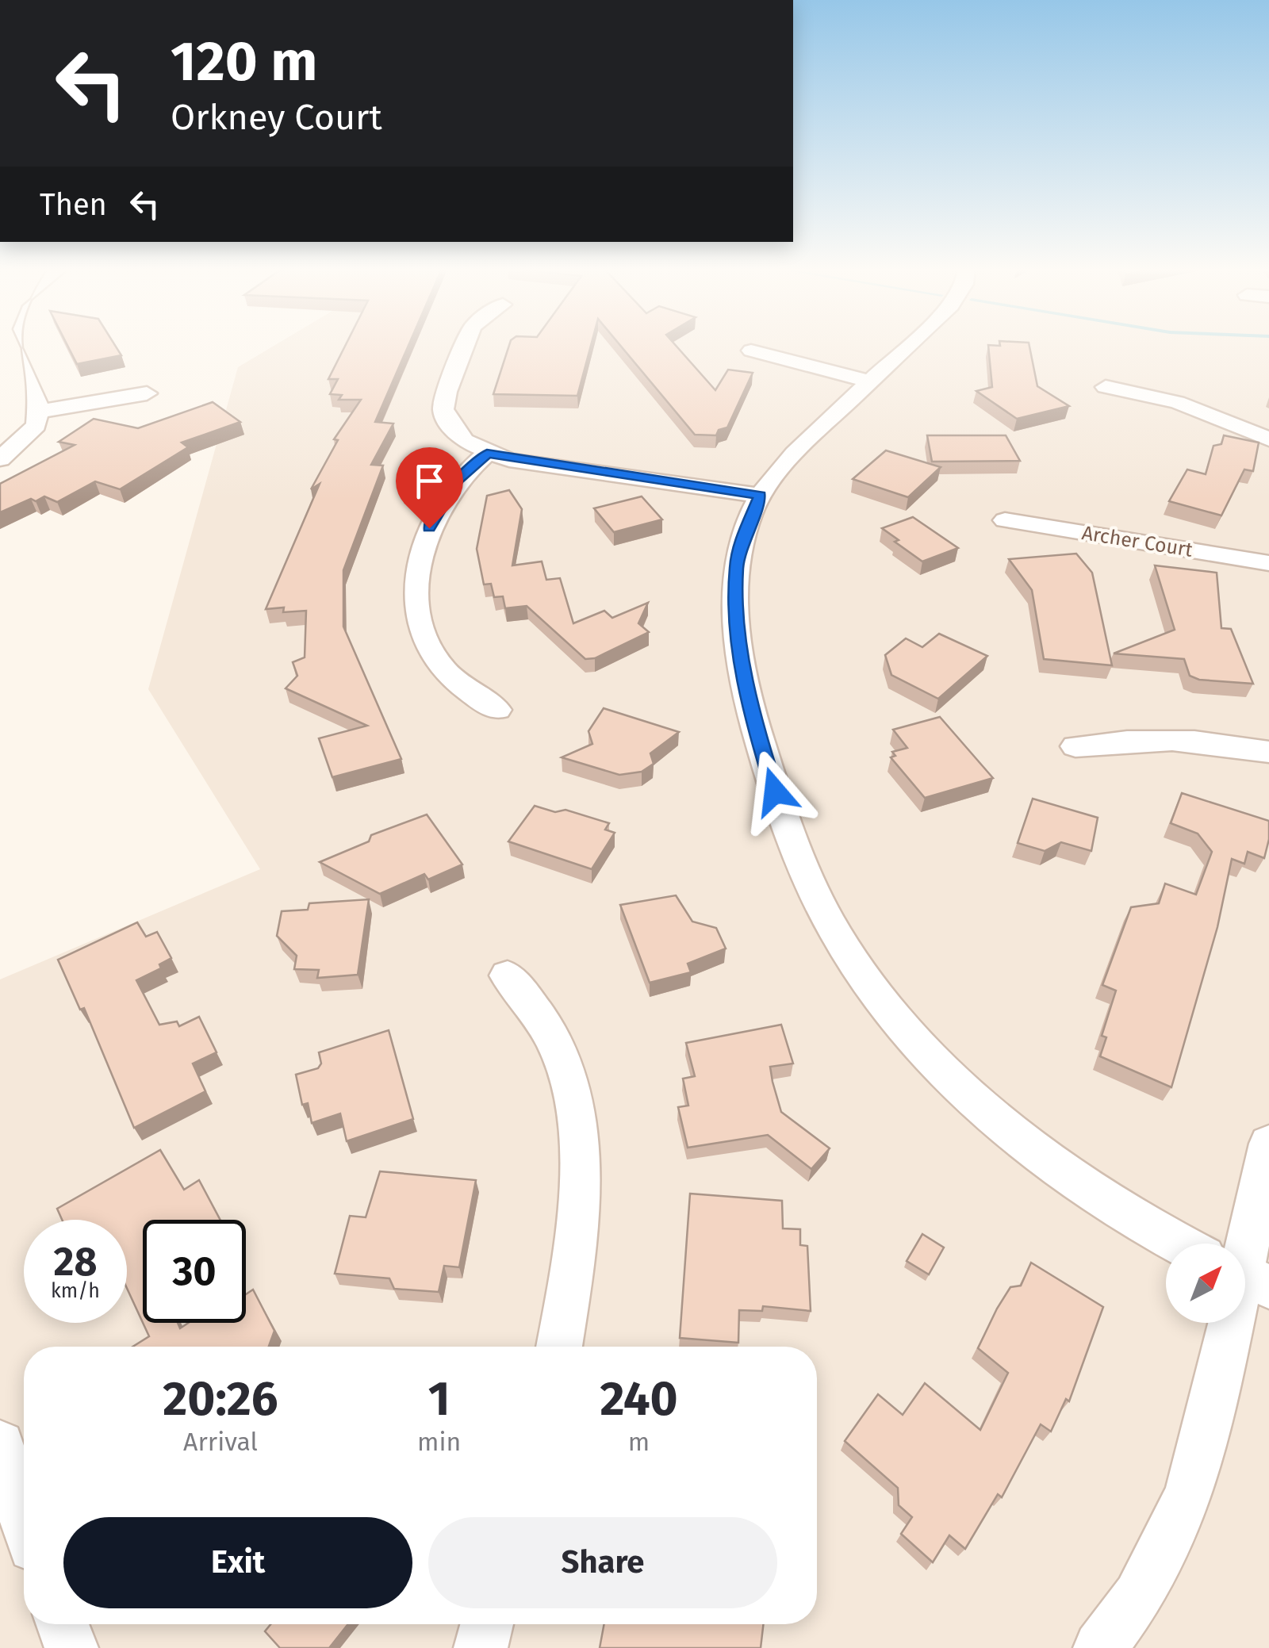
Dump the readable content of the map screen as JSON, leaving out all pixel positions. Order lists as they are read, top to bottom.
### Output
{
  "streets": {
    "street": ["Archer Court"]
  },
  "north": "top right",
  "page": {
    "turn": ["120 m", "Orkney Court"],
    "then": "Then",
    "speed": "28 km/h",
    "limit": "30",
    "eta": [
      "20:26",
      "Arrival",
      "1",
      "min",
      "240",
      "m"
    ],
    "buttons": ["Exit", "Share"]
  }
}
